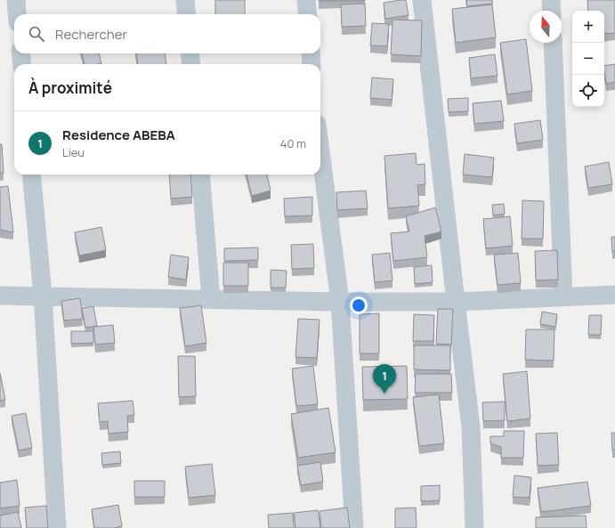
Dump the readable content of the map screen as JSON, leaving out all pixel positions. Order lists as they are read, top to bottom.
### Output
{
  "north": "top",
  "page": {
    "map_buttons": ["+", "−"],
    "search": "Rechercher",
    "heading": "À proximité",
    "list": [
      {
        "mark": "1",
        "name": "Residence ABEBA",
        "note": "Lieu",
        "value": "40 m"
      }
    ],
    "pins": "1"
  }
}
